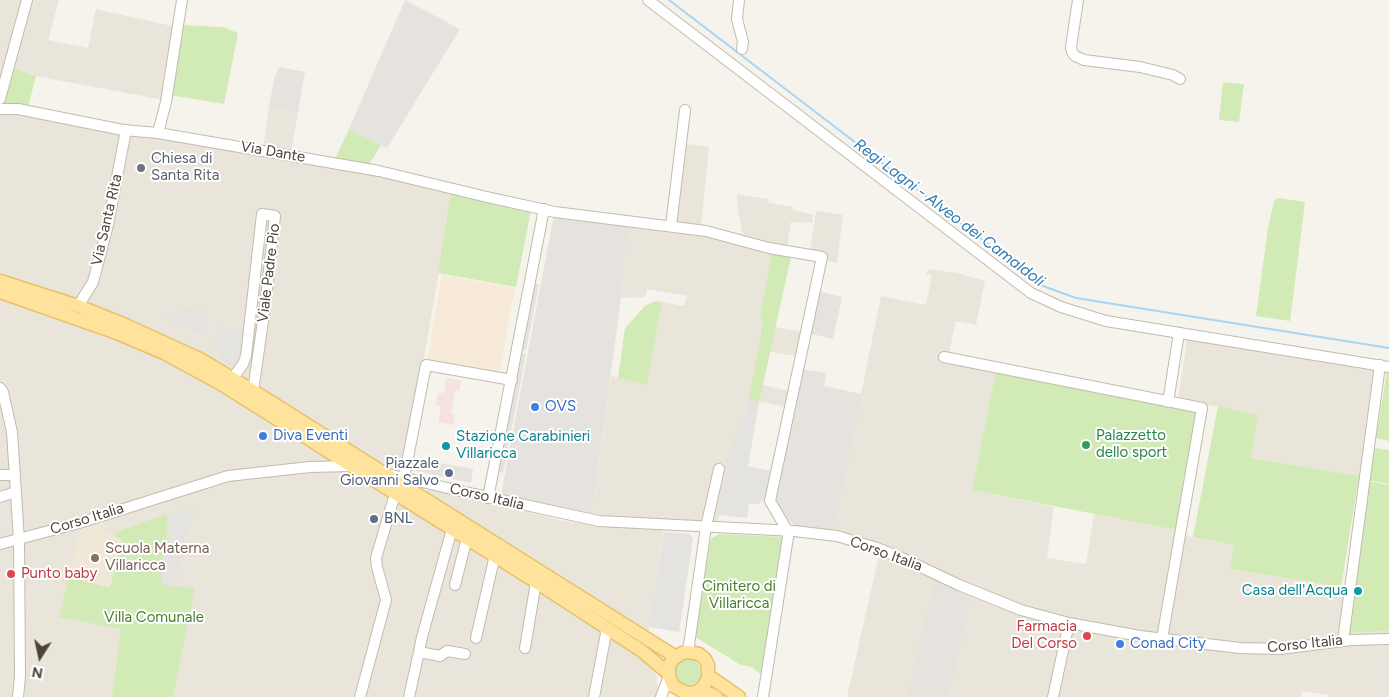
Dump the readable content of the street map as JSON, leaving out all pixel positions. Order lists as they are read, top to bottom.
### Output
{
  "streets": {
    "street": [
      "Via Dante",
      "Via Santa Rita",
      "Viale Padre Pio",
      "Corso Italia"
    ]
  },
  "crossings": [
    ["Via Dante", "Via Santa Rita"],
    ["Via Dante", "Corso Italia"]
  ],
  "water": ["Regi Lagni - Alveo dei Camaldoli"],
  "parks": ["Cimitero di Villaricca", "Villa Comunale"],
  "places": [
    "Chiesa di Santa Rita",
    "OVS",
    "Diva Eventi",
    "Palazzetto dello sport",
    "Stazione Carabinieri Villaricca",
    "Piazzale Giovanni Salvo",
    "BNL",
    "Scuola Materna Villaricca",
    "Punto baby",
    "Casa dell'Acqua",
    "Farmacia Del Corso",
    "Conad City"
  ],
  "north": "bottom"
}
